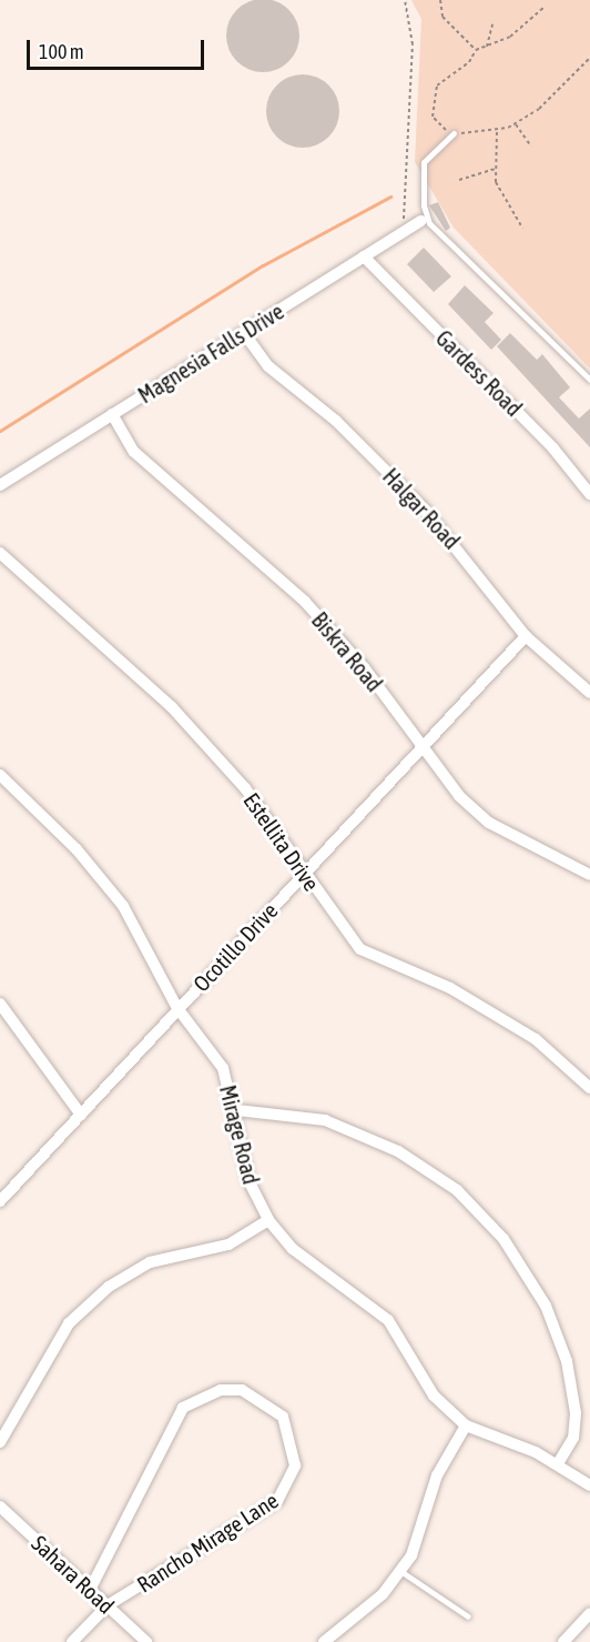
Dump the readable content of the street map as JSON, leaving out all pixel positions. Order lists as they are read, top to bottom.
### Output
{
  "streets": {
    "street": [
      "Magnesia Falls Drive",
      "Gardess Road",
      "Halgar Road",
      "Biskra Road",
      "Estellita Drive",
      "Ocotillo Drive",
      "Mirage Road",
      "Rancho Mirage Lane",
      "Sahara Road"
    ]
  },
  "crossings": [
    ["Magnesia Falls Drive", "Gardess Road"],
    ["Magnesia Falls Drive", "Halgar Road"],
    ["Magnesia Falls Drive", "Biskra Road"],
    ["Halgar Road", "Ocotillo Drive"],
    ["Biskra Road", "Ocotillo Drive"],
    ["Estellita Drive", "Ocotillo Drive"],
    ["Ocotillo Drive", "Mirage Road"],
    ["Rancho Mirage Lane", "Sahara Road"]
  ],
  "scale_bar": "100 m"
}
